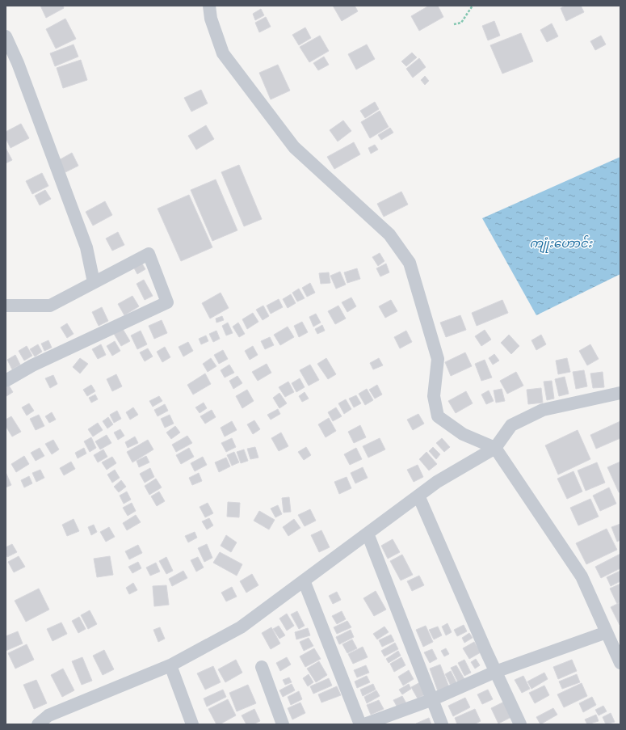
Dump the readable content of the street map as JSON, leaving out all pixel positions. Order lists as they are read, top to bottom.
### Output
{
  "water": ["ကျုံးဟောင်း"]
}
